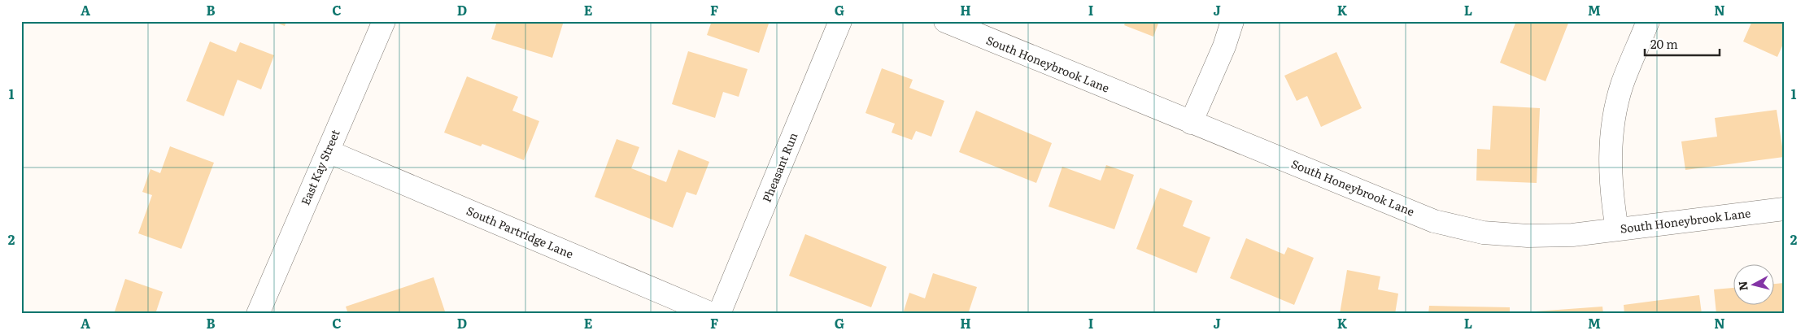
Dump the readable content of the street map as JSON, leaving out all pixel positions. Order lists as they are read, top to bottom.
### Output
{
  "streets": {
    "street": [
      "South Honeybrook Lane",
      "East Kay Street",
      "Pheasant Run",
      "South Partridge Lane"
    ]
  },
  "crossings": [
    ["East Kay Street", "South Partridge Lane"]
  ],
  "scale_bar": "20 m",
  "north": "left",
  "grid": {
    "columns": [
      "A",
      "B",
      "C",
      "D",
      "E",
      "F",
      "G",
      "H",
      "I",
      "J",
      "K",
      "L",
      "M",
      "N"
    ],
    "rows": ["1", "2"]
  }
}
